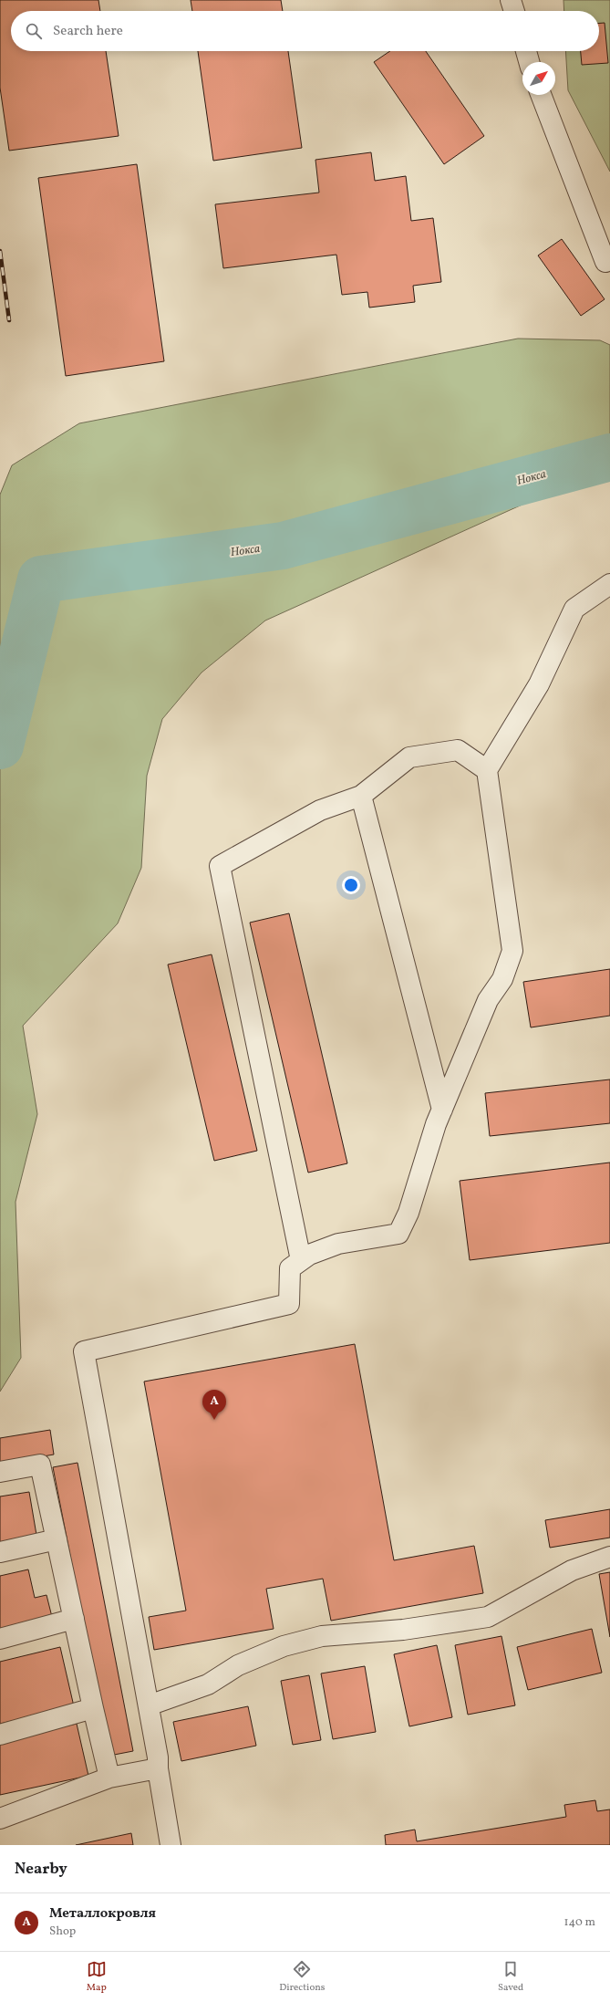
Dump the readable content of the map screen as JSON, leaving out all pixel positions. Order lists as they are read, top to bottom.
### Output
{
  "water": ["Нокса"],
  "north": "top right",
  "page": {
    "search": "Search here",
    "pins": "A",
    "heading": "Nearby",
    "list": [
      {
        "mark": "A",
        "name": "Металлокровля",
        "note": "Shop",
        "value": "140 m"
      }
    ],
    "nav": ["Map", "Directions", "Saved"]
  }
}
